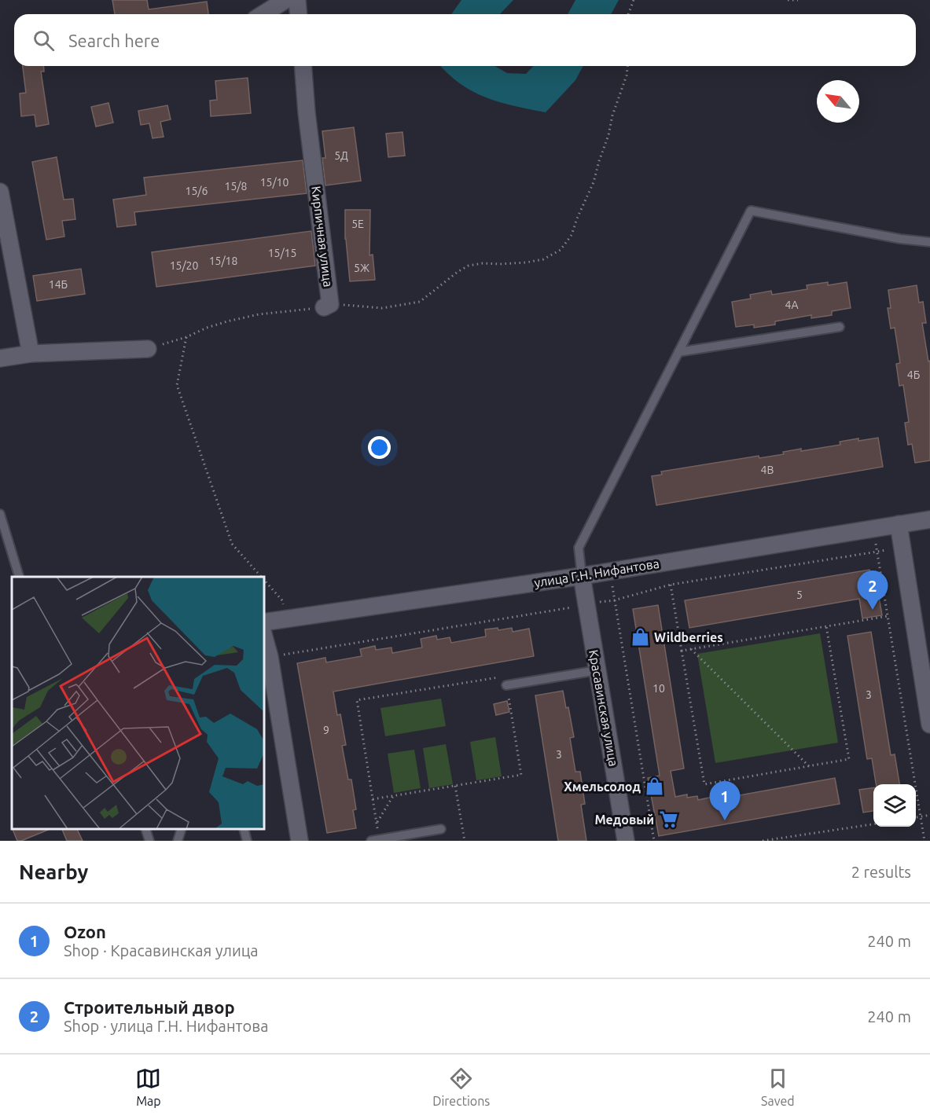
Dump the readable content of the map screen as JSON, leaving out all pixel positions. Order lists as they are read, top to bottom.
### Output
{
  "streets": {
    "street": ["Кирпичная улица", "улица Г.Н. Нифантова", "Красавинская улица"]
  },
  "crossings": [
    ["улица Г.Н. Нифантова", "Красавинская улица"]
  ],
  "places": {
    "shop": ["Wildberries", "Хмельсолод"],
    "supermarket": ["Медовый"]
  },
  "house_numbers": [
    "5Д",
    "15/10",
    "15/8",
    "15/6",
    "5Е",
    "15/15",
    "15/18",
    "15/20",
    "5Ж",
    "14Б",
    "4А",
    "4Б",
    "4В",
    "5",
    "10",
    "3",
    "9",
    "3"
  ],
  "north": "top left",
  "page": {
    "search": "Search here",
    "pins": ["2", "1"],
    "heading": ["Nearby", "2 results"],
    "list": [
      {
        "mark": "1",
        "name": "Ozon",
        "note": "Shop · Красавинская улица",
        "value": "240 m"
      },
      {
        "mark": "2",
        "name": "Строительный двор",
        "note": "Shop · улица Г.Н. Нифантова",
        "value": "240 m"
      }
    ],
    "nav": ["Map", "Directions", "Saved"]
  }
}
